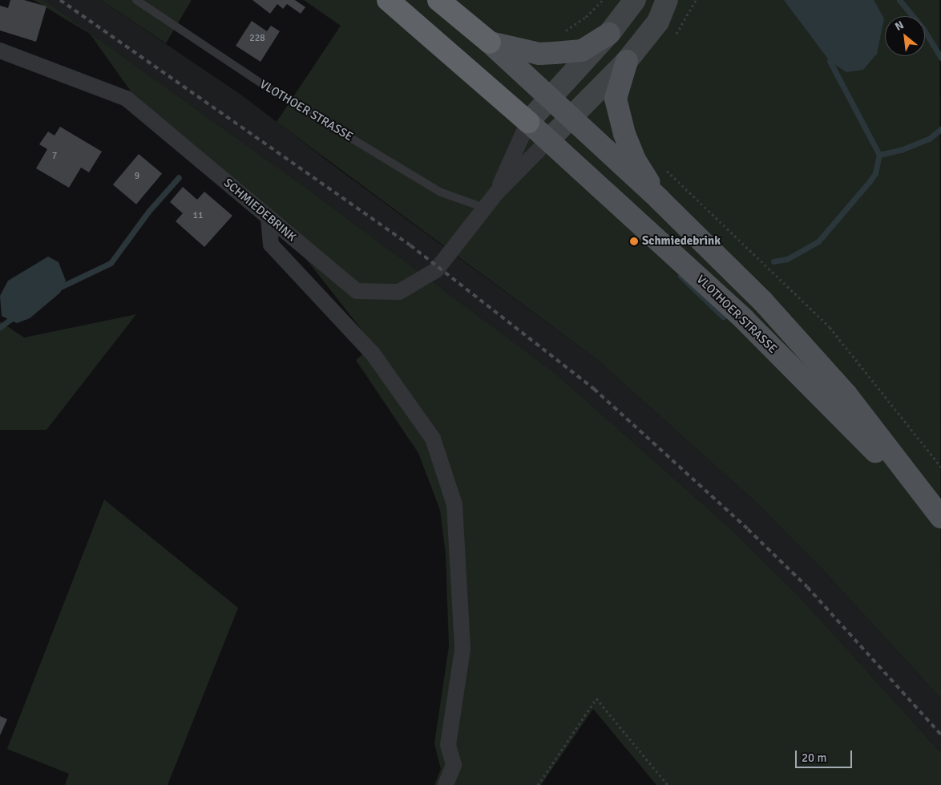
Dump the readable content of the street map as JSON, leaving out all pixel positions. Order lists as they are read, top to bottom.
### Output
{
  "streets": {
    "main road": ["VLOTHOER STRASSE"],
    "street": ["SCHMIEDEBRINK"]
  },
  "crossings": [
    ["VLOTHOER STRASSE", "SCHMIEDEBRINK"]
  ],
  "places": ["Schmiedebrink"],
  "house_numbers": [
    "228",
    "7",
    "9",
    "11"
  ],
  "scale_bar": "20 m",
  "north": "top left"
}
